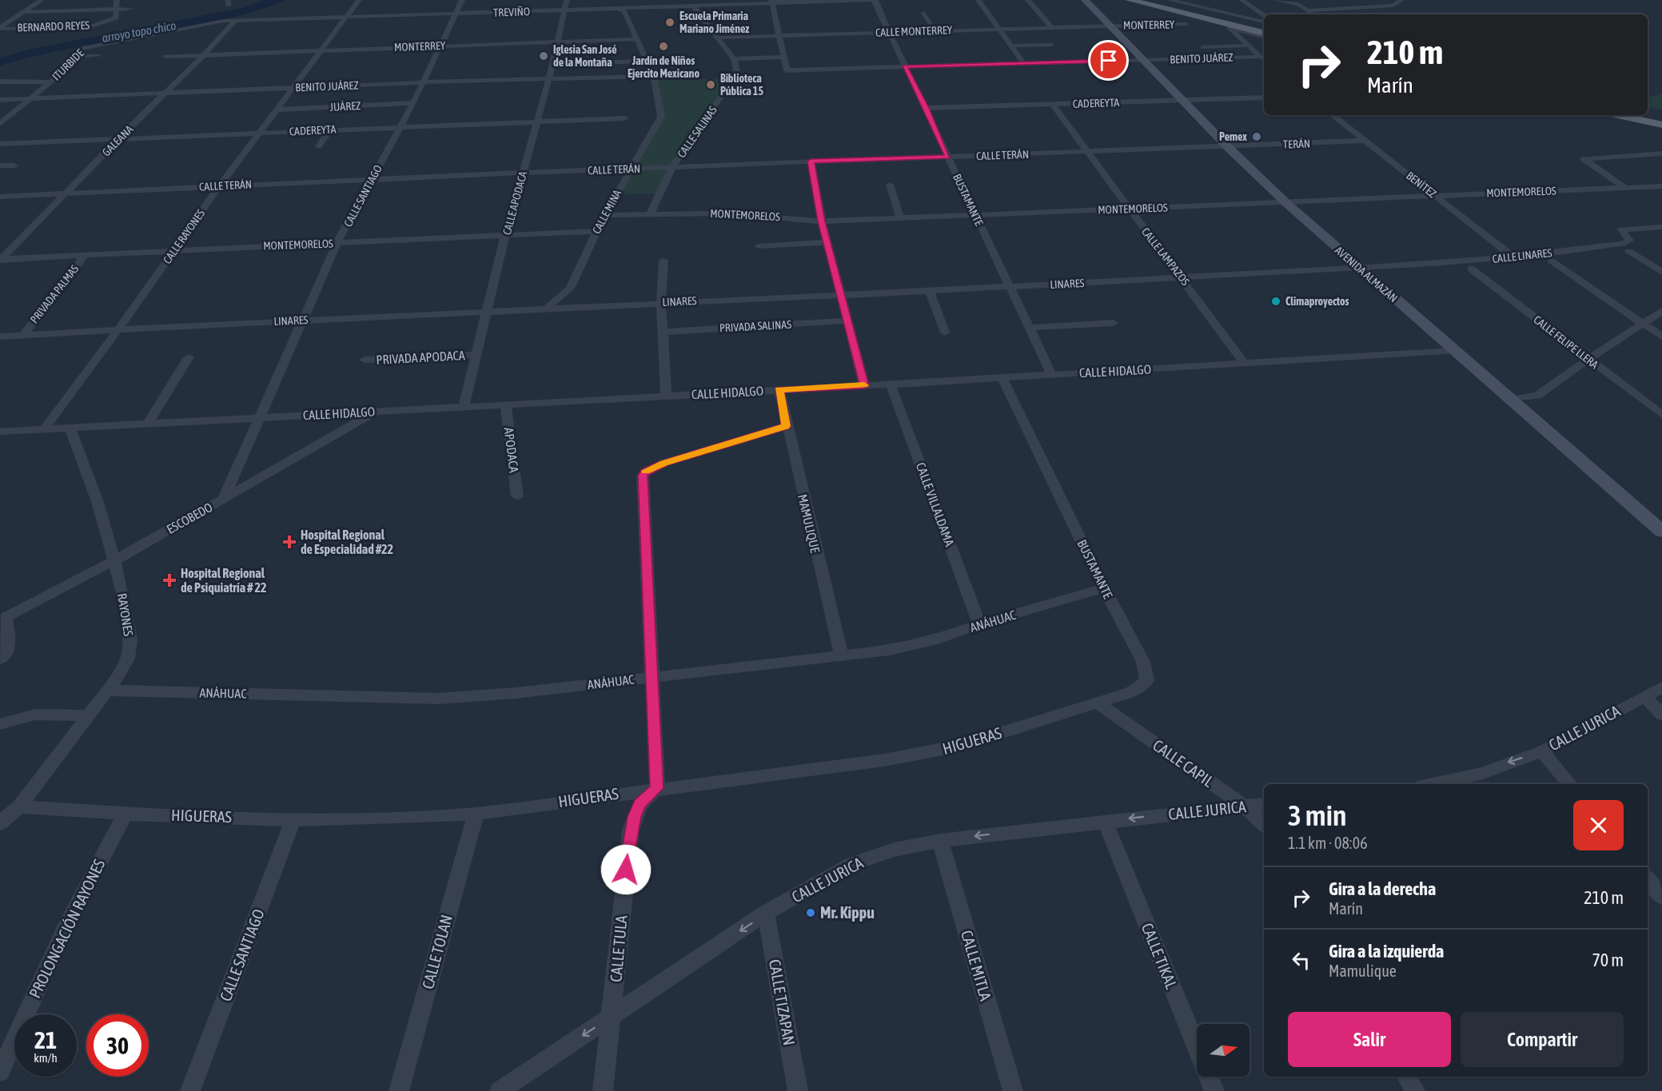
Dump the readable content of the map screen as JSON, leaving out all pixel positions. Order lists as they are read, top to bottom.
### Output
{
  "streets": {
    "main road": ["AVENIDA ALMAZÁN"],
    "street": [
      "TREVIÑO",
      "MONTERREY",
      "BERNARDO REYES",
      "CALLE MONTERREY",
      "BENITO JUÁREZ",
      "ITURBIDE",
      "CADEREYTA",
      "JUÁREZ",
      "CALLE SALINAS",
      "GALEANA",
      "TERÁN",
      "CALLE TERÁN",
      "BENÍTEZ",
      "MONTEMORELOS",
      "CALLE SANTIAGO",
      "BUSTAMANTE",
      "CALLE APODACA",
      "CALLE MINA",
      "CALLE RAYONES",
      "CALLE LINARES",
      "CALLE LAMPAZOS",
      "LINARES",
      "PRIVADA PALMAS",
      "PRIVADA SALINAS",
      "CALLE FELIPE LLERA",
      "PRIVADA APODACA",
      "CALLE HIDALGO",
      "APODACA",
      "CALLE VILLALDAMA",
      "ESCOBEDO",
      "MAMULIQUE",
      "RAYONES",
      "ANÁHUAC",
      "CALLE JURICA",
      "HIGUERAS",
      "CALLE CAPIL",
      "PROLONGACIÓN RAYONES",
      "CALLE TULA",
      "CALLE TOLAN",
      "CALLE TIKAL",
      "CALLE MITLA",
      "CALLE TIZAPAN"
    ]
  },
  "crossings": [
    ["TREVIÑO", "ITURBIDE"],
    ["TREVIÑO", "GALEANA"],
    ["TREVIÑO", "CALLE SANTIAGO"],
    ["TREVIÑO", "BUSTAMANTE"],
    ["TREVIÑO", "CALLE APODACA"],
    ["TREVIÑO", "CALLE MINA"],
    ["TREVIÑO", "CALLE RAYONES"],
    ["MONTERREY", "CALLE MONTERREY"],
    ["MONTERREY", "GALEANA"],
    ["MONTERREY", "CALLE SANTIAGO"],
    ["MONTERREY", "CALLE APODACA"],
    ["MONTERREY", "CALLE MINA"],
    ["MONTERREY", "CALLE RAYONES"],
    ["MONTERREY", "AVENIDA ALMAZÁN"],
    ["CALLE MONTERREY", "BUSTAMANTE"],
    ["CALLE MONTERREY", "AVENIDA ALMAZÁN"],
    ["BENITO JUÁREZ", "ITURBIDE"],
    ["BENITO JUÁREZ", "GALEANA"],
    ["BENITO JUÁREZ", "CALLE SANTIAGO"],
    ["BENITO JUÁREZ", "BUSTAMANTE"],
    ["BENITO JUÁREZ", "CALLE APODACA"],
    ["BENITO JUÁREZ", "CALLE MINA"],
    ["BENITO JUÁREZ", "CALLE RAYONES"],
    ["BENITO JUÁREZ", "AVENIDA ALMAZÁN"],
    ["ITURBIDE", "GALEANA"],
    ["CADEREYTA", "GALEANA"],
    ["CADEREYTA", "CALLE SANTIAGO"],
    ["CADEREYTA", "BUSTAMANTE"],
    ["CADEREYTA", "CALLE APODACA"],
    ["CADEREYTA", "CALLE RAYONES"],
    ["CADEREYTA", "CALLE LAMPAZOS"],
    ["CADEREYTA", "AVENIDA ALMAZÁN"],
    ["JUÁREZ", "CALLE SANTIAGO"],
    ["JUÁREZ", "CALLE RAYONES"],
    ["CALLE SALINAS", "CALLE TERÁN"],
    ["CALLE SALINAS", "MONTEMORELOS"],
    ["GALEANA", "CALLE TERÁN"],
    ["GALEANA", "MONTEMORELOS"],
    ["TERÁN", "CALLE TERÁN"],
    ["TERÁN", "BENÍTEZ"],
    ["TERÁN", "AVENIDA ALMAZÁN"],
    ["CALLE TERÁN", "CALLE SANTIAGO"],
    ["CALLE TERÁN", "BUSTAMANTE"],
    ["CALLE TERÁN", "CALLE APODACA"],
    ["CALLE TERÁN", "CALLE MINA"],
    ["CALLE TERÁN", "CALLE RAYONES"],
    ["CALLE TERÁN", "CALLE LAMPAZOS"],
    ["CALLE TERÁN", "AVENIDA ALMAZÁN"],
    ["BENÍTEZ", "MONTEMORELOS"],
    ["BENÍTEZ", "CALLE LINARES"],
    ["MONTEMORELOS", "CALLE SANTIAGO"],
    ["MONTEMORELOS", "BUSTAMANTE"],
    ["MONTEMORELOS", "CALLE APODACA"],
    ["MONTEMORELOS", "CALLE MINA"],
    ["MONTEMORELOS", "CALLE RAYONES"],
    ["MONTEMORELOS", "CALLE LAMPAZOS"],
    ["MONTEMORELOS", "AVENIDA ALMAZÁN"],
    ["MONTEMORELOS", "PRIVADA PALMAS"],
    ["CALLE SANTIAGO", "LINARES"],
    ["CALLE SANTIAGO", "CALLE HIDALGO"],
    ["CALLE SANTIAGO", "ESCOBEDO"],
    ["CALLE SANTIAGO", "HIGUERAS"],
    ["BUSTAMANTE", "LINARES"],
    ["BUSTAMANTE", "CALLE HIDALGO"],
    ["BUSTAMANTE", "ANÁHUAC"],
    ["BUSTAMANTE", "HIGUERAS"],
    ["CALLE APODACA", "LINARES"],
    ["CALLE APODACA", "PRIVADA APODACA"],
    ["CALLE APODACA", "CALLE HIDALGO"],
    ["CALLE MINA", "LINARES"],
    ["CALLE RAYONES", "LINARES"],
    ["CALLE RAYONES", "CALLE HIDALGO"],
    ["CALLE LINARES", "AVENIDA ALMAZÁN"],
    ["CALLE LINARES", "LINARES"],
    ["CALLE LAMPAZOS", "LINARES"],
    ["CALLE LAMPAZOS", "CALLE HIDALGO"],
    ["AVENIDA ALMAZÁN", "LINARES"],
    ["AVENIDA ALMAZÁN", "CALLE HIDALGO"],
    ["LINARES", "PRIVADA PALMAS"],
    ["CALLE HIDALGO", "APODACA"],
    ["CALLE HIDALGO", "CALLE VILLALDAMA"],
    ["CALLE HIDALGO", "ESCOBEDO"],
    ["CALLE HIDALGO", "MAMULIQUE"],
    ["CALLE HIDALGO", "RAYONES"],
    ["CALLE VILLALDAMA", "ANÁHUAC"],
    ["ESCOBEDO", "RAYONES"],
    ["MAMULIQUE", "ANÁHUAC"],
    ["RAYONES", "ANÁHUAC"],
    ["RAYONES", "HIGUERAS"],
    ["CALLE JURICA", "CALLE CAPIL"],
    ["CALLE JURICA", "CALLE TULA"],
    ["CALLE JURICA", "CALLE TIKAL"],
    ["CALLE JURICA", "CALLE MITLA"],
    ["CALLE JURICA", "CALLE TIZAPAN"],
    ["HIGUERAS", "CALLE CAPIL"],
    ["HIGUERAS", "PROLONGACIÓN RAYONES"],
    ["HIGUERAS", "CALLE TULA"],
    ["HIGUERAS", "CALLE TOLAN"]
  ],
  "one_way": ["CALLE JURICA"],
  "water": ["arroyo topo chico"],
  "places": {
    "other": [
      "Escuela Primaria Mariano Jiménez",
      "Jardín de Niños Ejercito Mexicano",
      "Iglesia San José de la Montaña",
      "Biblioteca Pública 15",
      "Pemex",
      "Climaproyectos",
      "Mr. Kippu"
    ],
    "health": ["Hospital Regional de Especialidad #22", "Hospital Regional de Psiquiatría # 22"]
  },
  "north": "right",
  "page": {
    "turn": ["210 m", "Marín"],
    "heading": ["3 min", "1.1 km · 08:06"],
    "list": [
      {
        "name": "Gira a la derecha",
        "note": "Marín",
        "value": "210 m"
      },
      {
        "name": "Gira a la izquierda",
        "note": "Mamulique",
        "value": "70 m"
      }
    ],
    "buttons": ["Salir", "Compartir"],
    "speed": "21 km/h",
    "limit": "30"
  }
}
